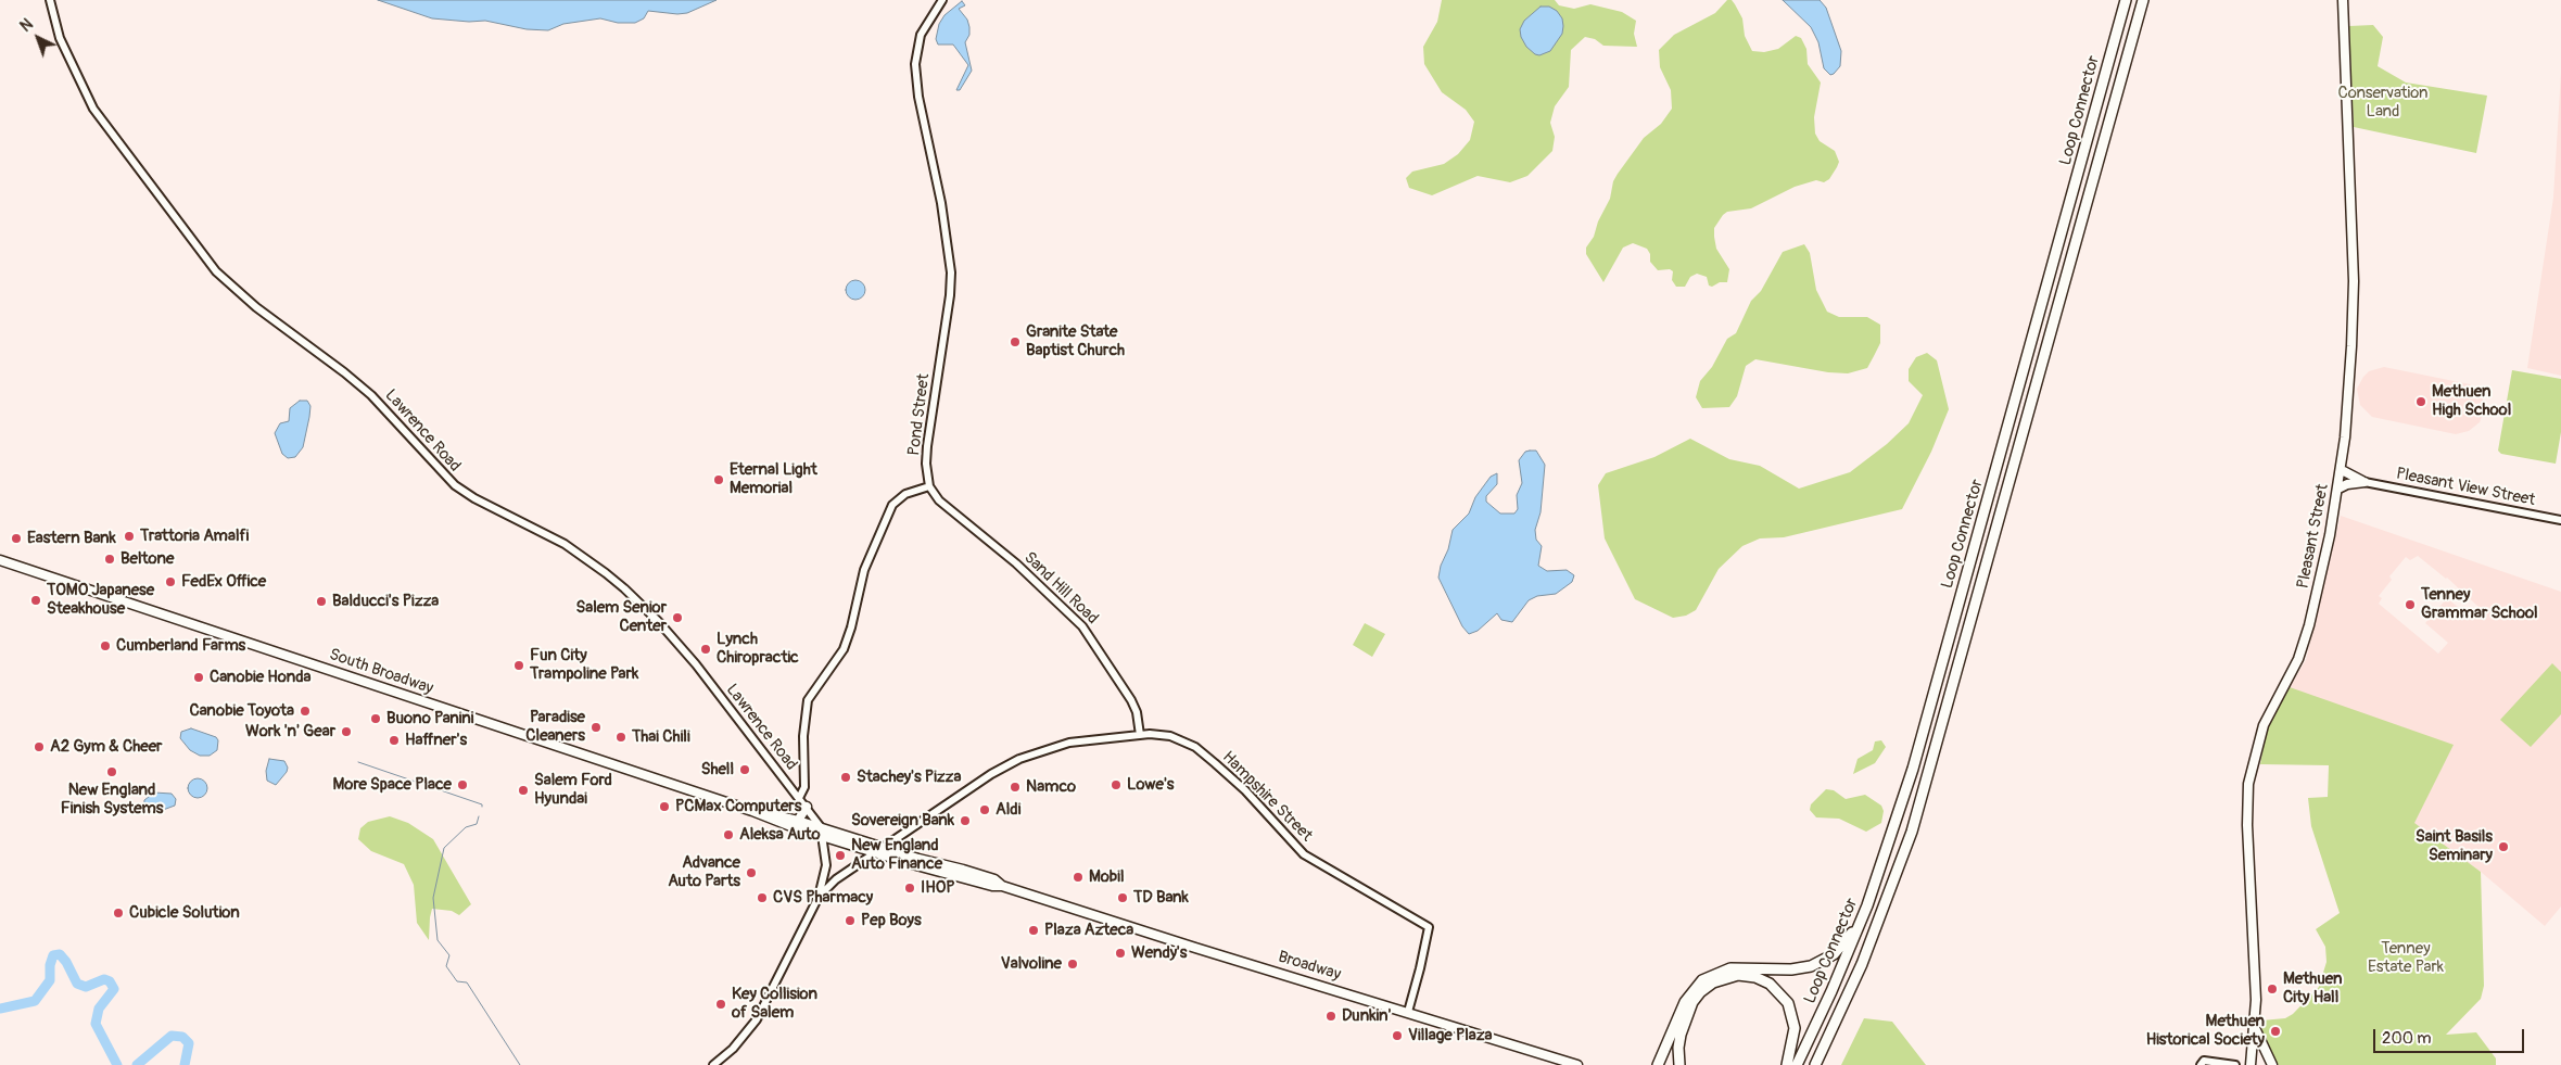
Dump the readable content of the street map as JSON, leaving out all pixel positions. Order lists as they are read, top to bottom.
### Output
{
  "streets": {
    "highway": ["Loop Connector"],
    "main road": ["Pleasant Street", "South Broadway", "Broadway"],
    "street": [
      "Pond Street",
      "Lawrence Road",
      "Pleasant View Street",
      "Sand Hill Road",
      "Hampshire Street"
    ]
  },
  "crossings": [
    ["Pond Street", "Sand Hill Road"],
    ["Lawrence Road", "South Broadway"],
    ["Sand Hill Road", "Hampshire Street"],
    ["South Broadway", "Hampshire Street"],
    ["South Broadway", "Broadway"],
    ["Hampshire Street", "Broadway"]
  ],
  "parks": ["Conservation Land", "Tenney Estate Park"],
  "places": [
    "Granite State Baptist Church",
    "Methuen High School",
    "Eternal Light Memorial",
    "Trattoria Amalfi",
    "Eastern Bank",
    "Beltone",
    "FedEx Office",
    "TOMO Japanese Steakhouse",
    "Balducci's Pizza",
    "Tenney Grammar School",
    "Salem Senior Center",
    "Cumberland Farms",
    "Lynch Chiropractic",
    "Fun City Trampoline Park",
    "Canobie Honda",
    "Canobie Toyota",
    "Buono Panini",
    "Paradise Cleaners",
    "Work 'n' Gear",
    "Thai Chili",
    "Haffner's",
    "A2 Gym & Cheer",
    "Shell",
    "New England Finish Systems",
    "Stachey's Pizza",
    "More Space Place",
    "Lowe's",
    "Namco",
    "Salem Ford Hyundai",
    "PCMax Computers",
    "Aldi",
    "Sovereign Bank",
    "Aleksa Auto",
    "Saint Basils Seminary",
    "New England Auto Finance",
    "Advance Auto Parts",
    "Mobil",
    "IHOP",
    "CVS Pharmacy",
    "TD Bank",
    "Cubicle Solution",
    "Pep Boys",
    "Plaza Azteca",
    "Wendy's",
    "Valvoline",
    "Methuen City Hall",
    "Key Collision of Salem",
    "Dunkin'",
    "Methuen Historical Society",
    "Village Plaza"
  ],
  "scale_bar": "200 m",
  "north": "top left"
}
